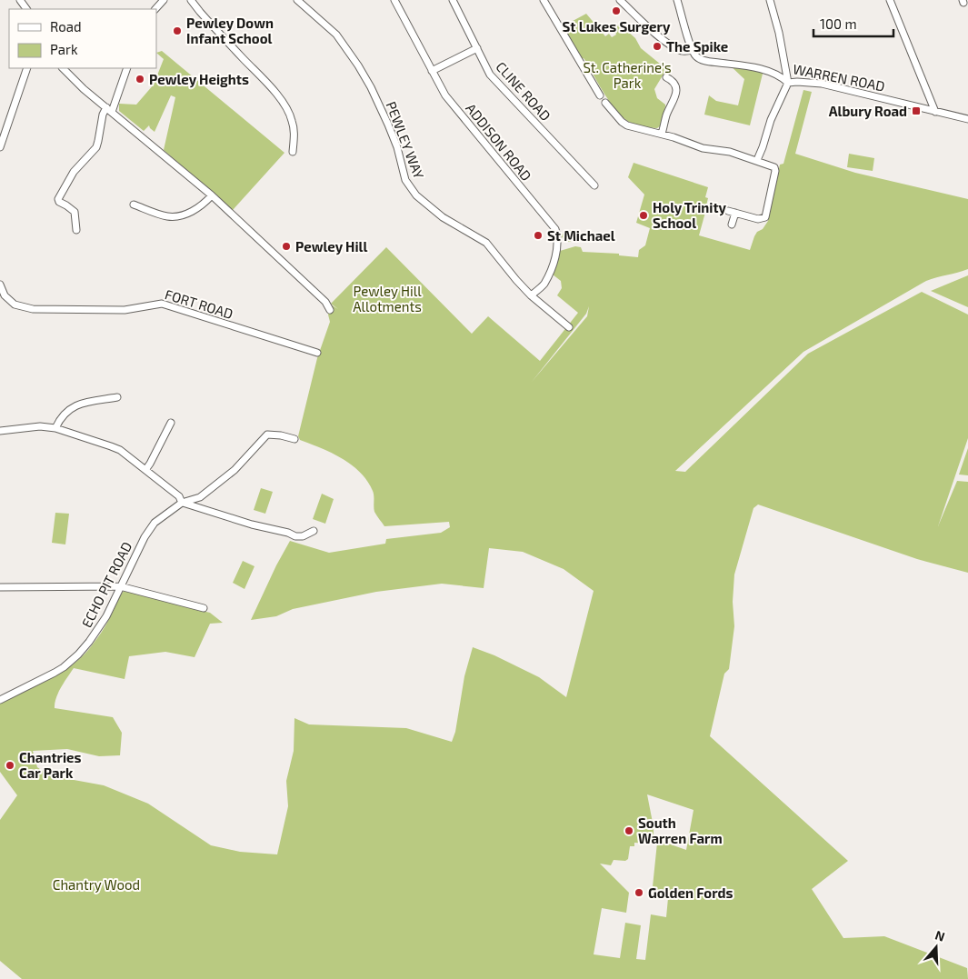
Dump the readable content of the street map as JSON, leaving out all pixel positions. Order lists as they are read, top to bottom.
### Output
{
  "streets": {
    "street": [
      "WARREN ROAD",
      "CLINE ROAD",
      "PEWLEY WAY",
      "ADDISON ROAD",
      "FORT ROAD",
      "ECHO PIT ROAD"
    ]
  },
  "crossings": [
    ["PEWLEY WAY", "ADDISON ROAD"]
  ],
  "parks": ["St. Catherine's Park", "Pewley Hill Allotments", "Chantry Wood"],
  "places": {
    "other": [
      "St Lukes Surgery",
      "Pewley Down Infant School",
      "The Spike",
      "Pewley Heights",
      "Holy Trinity School",
      "St Michael",
      "Pewley Hill",
      "Chantries Car Park",
      "South Warren Farm",
      "Golden Fords"
    ],
    "transit": ["Albury Road"]
  },
  "legend": ["Road", "Park"],
  "scale_bar": "100 m",
  "north": "top"
}
